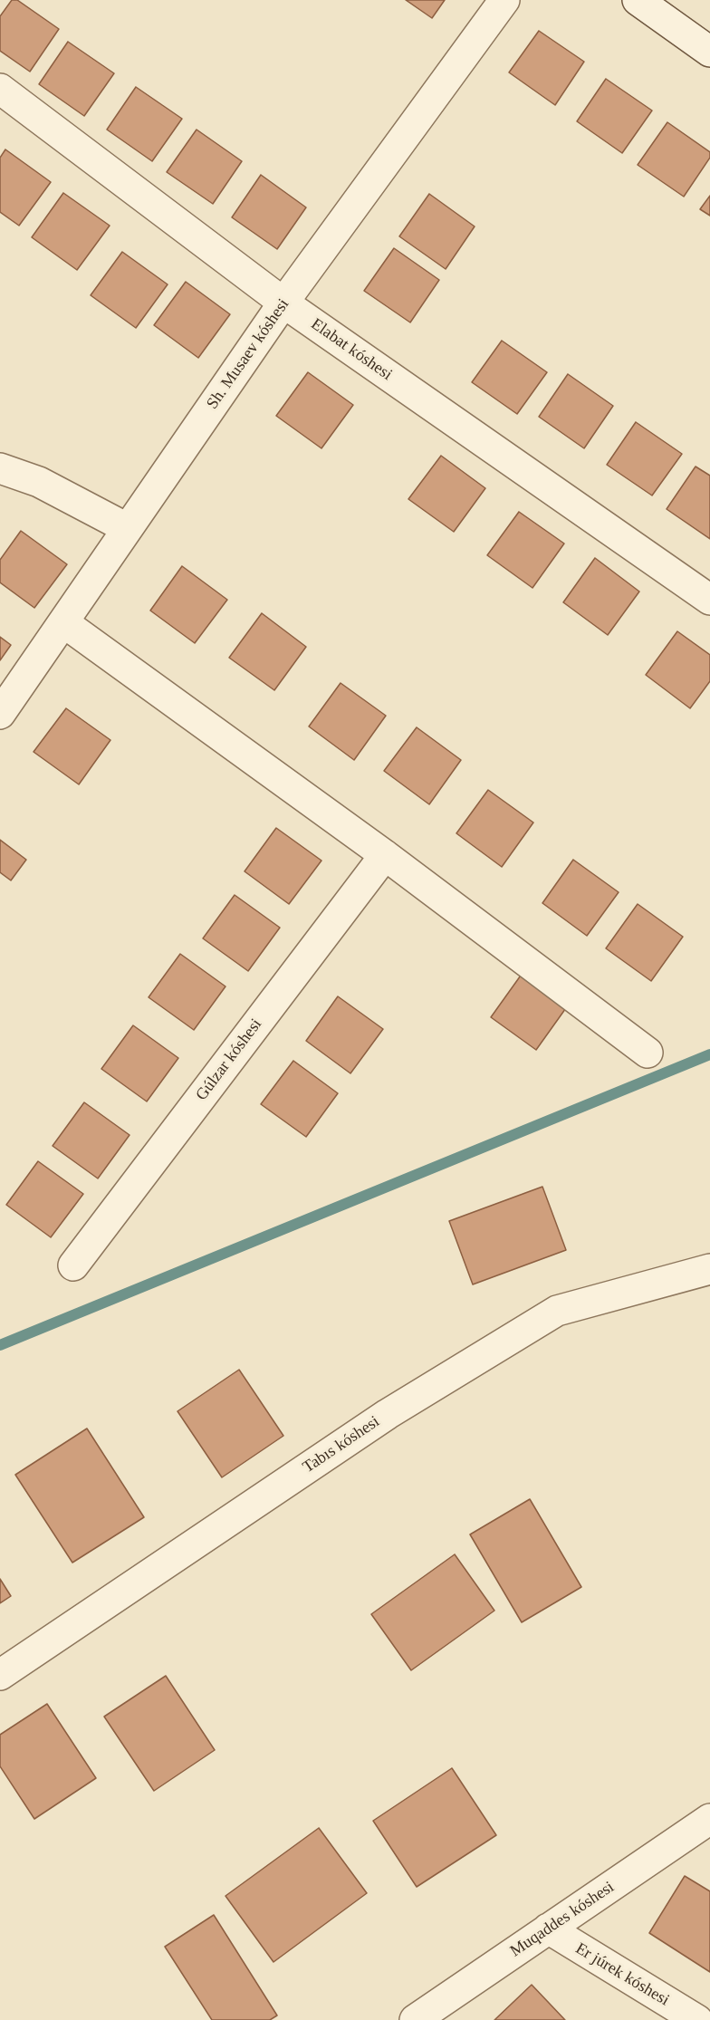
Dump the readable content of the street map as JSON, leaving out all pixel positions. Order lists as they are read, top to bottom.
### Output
{
  "streets": {
    "street": [
      "Elabat kóshesi",
      "Sh. Musaev kóshesi",
      "Gúlzar kóshesi",
      "Tabıs kóshesi",
      "Muqaddes kóshesi",
      "Er júrek kóshesi"
    ]
  },
  "crossings": [
    ["Elabat kóshesi", "Sh. Musaev kóshesi"],
    ["Muqaddes kóshesi", "Er júrek kóshesi"]
  ]
}
